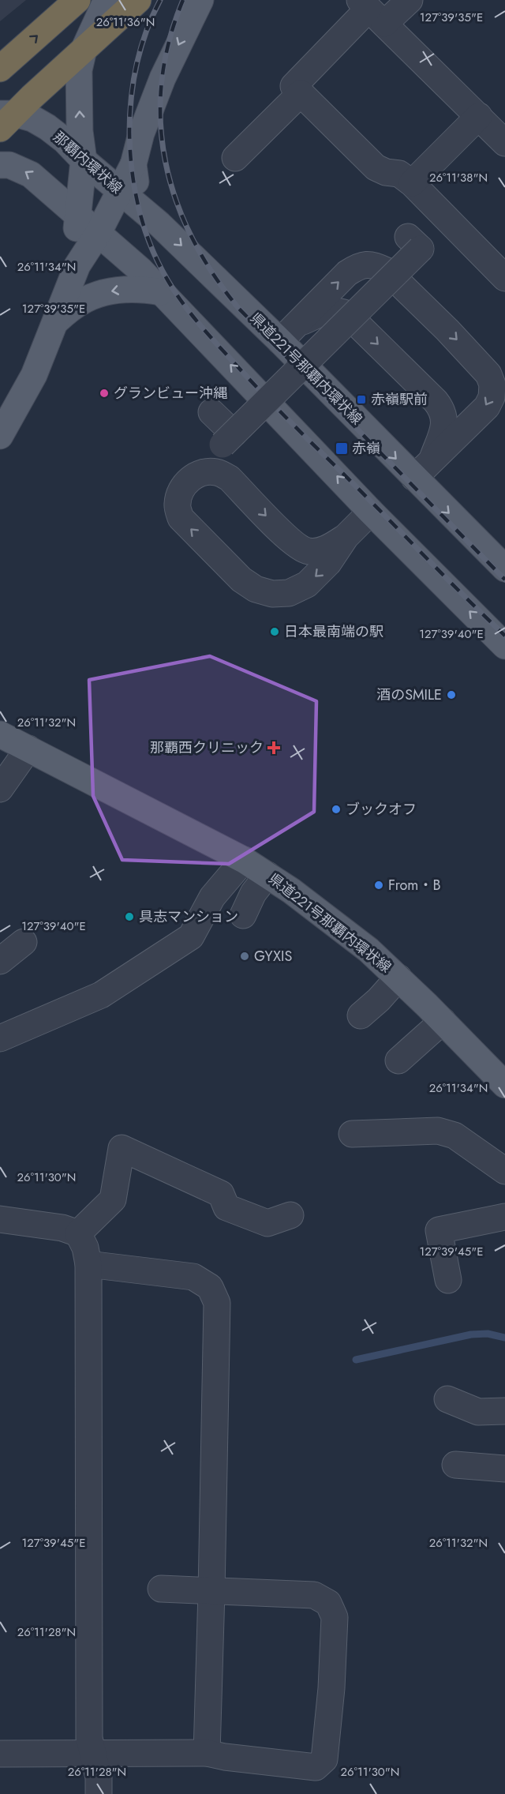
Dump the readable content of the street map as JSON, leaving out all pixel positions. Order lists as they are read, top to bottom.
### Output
{
  "streets": {
    "main road": ["那覇内環状線", "県道221号那覇内環状線"]
  },
  "crossings": [
    ["那覇内環状線", "県道221号那覇内環状線"]
  ],
  "places": {
    "other": [
      "グランビュー沖縄",
      "日本最南端の駅",
      "酒のSMILE",
      "ブックオフ",
      "From・B",
      "具志マンション",
      "GYXIS"
    ],
    "transit": ["赤嶺駅前", "赤嶺"],
    "health": ["那覇西クリニック"]
  },
  "coordinates": [
    "127°39'35\"E",
    "26°11'36\"N",
    "26°11'38\"N",
    "26°11'34\"N",
    "127°39'40\"E",
    "26°11'32\"N",
    "26°11'30\"N",
    "127°39'45\"E",
    "26°11'28\"N"
  ]
}
